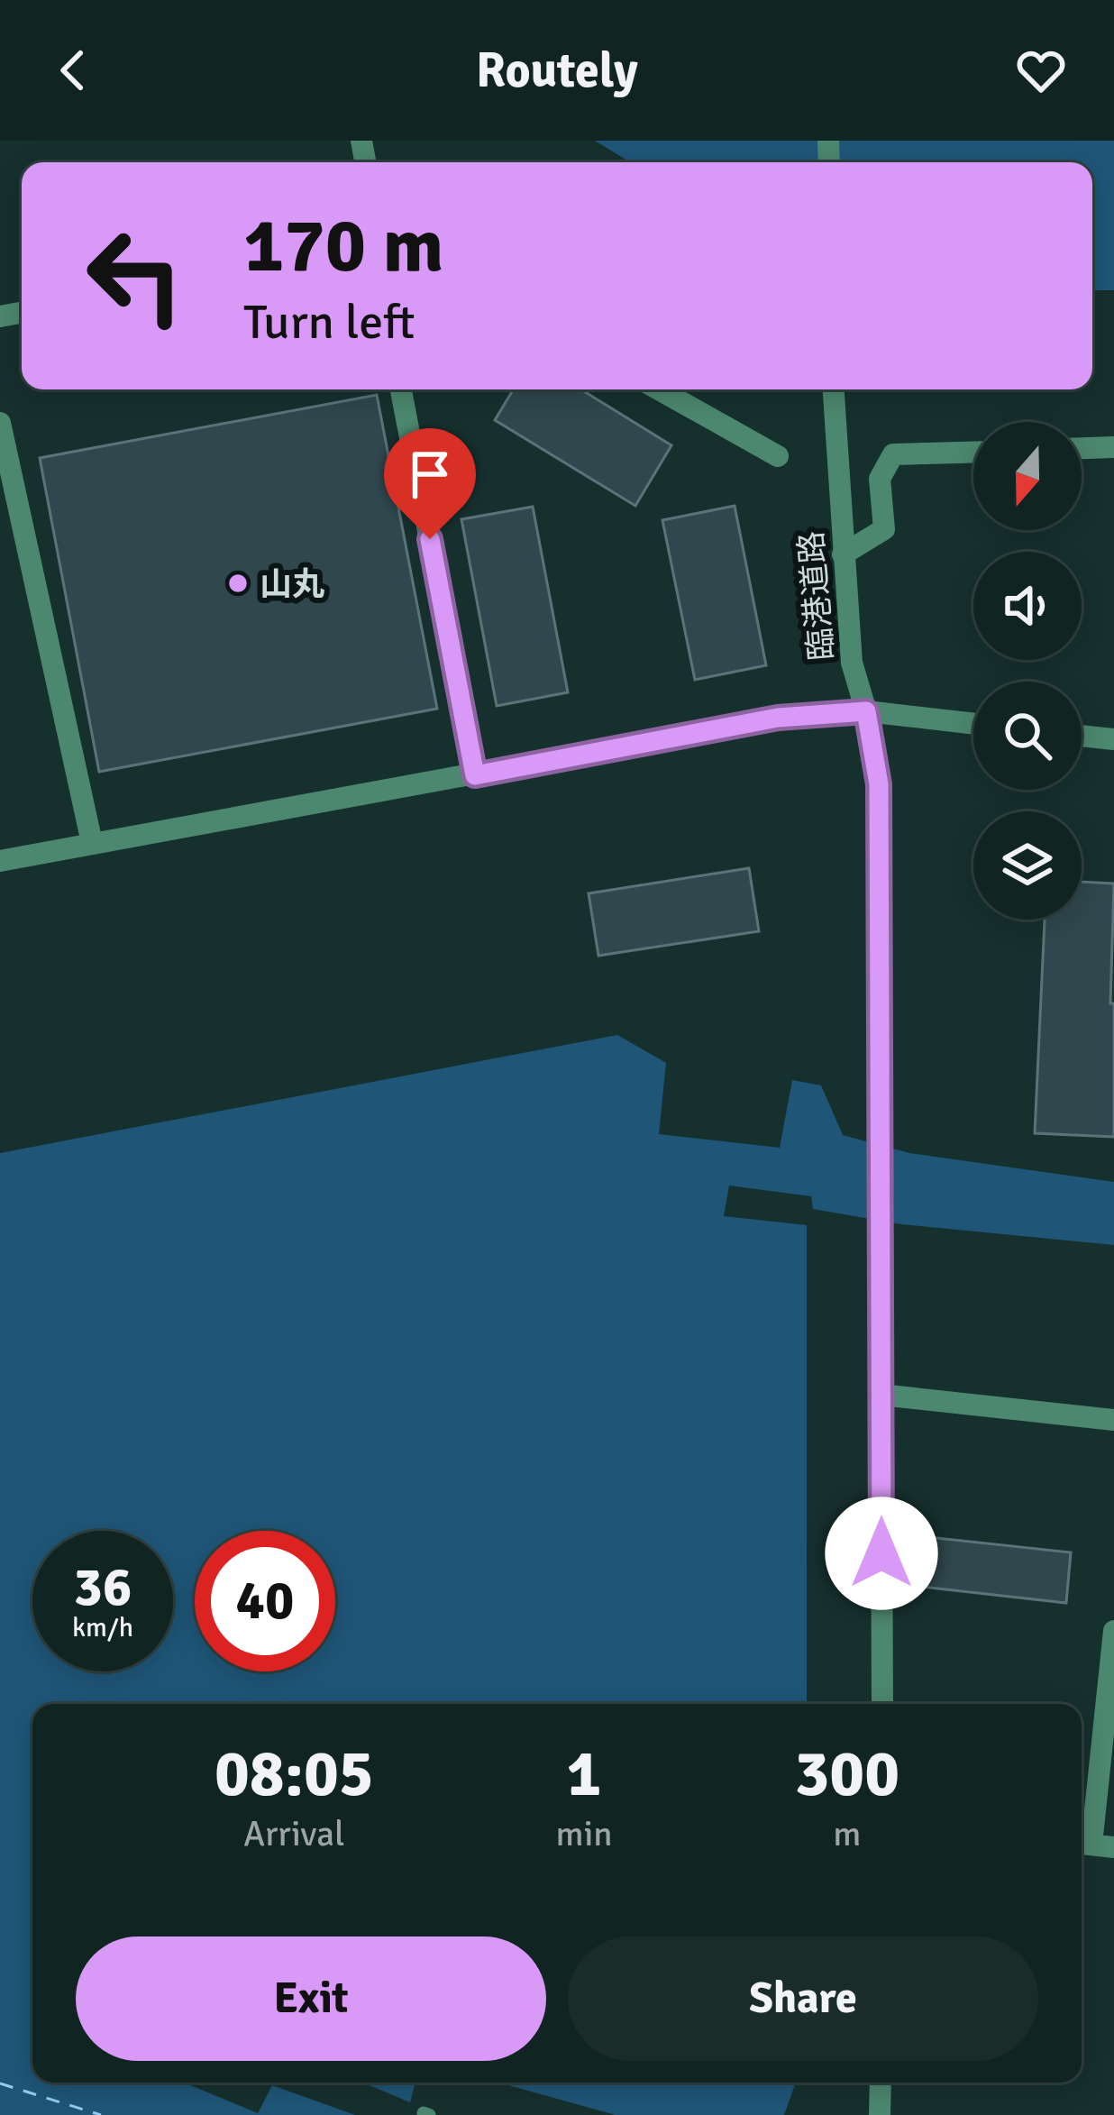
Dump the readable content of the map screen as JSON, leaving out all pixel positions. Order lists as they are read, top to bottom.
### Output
{
  "streets": {
    "street": ["臨港道路"]
  },
  "places": ["山丸"],
  "north": "bottom",
  "page": {
    "header": "Routely",
    "turn": ["170 m", "Turn left"],
    "speed": "36 km/h",
    "limit": "40",
    "eta": [
      "08:05",
      "Arrival",
      "1",
      "min",
      "300",
      "m"
    ],
    "buttons": ["Exit", "Share"]
  }
}
